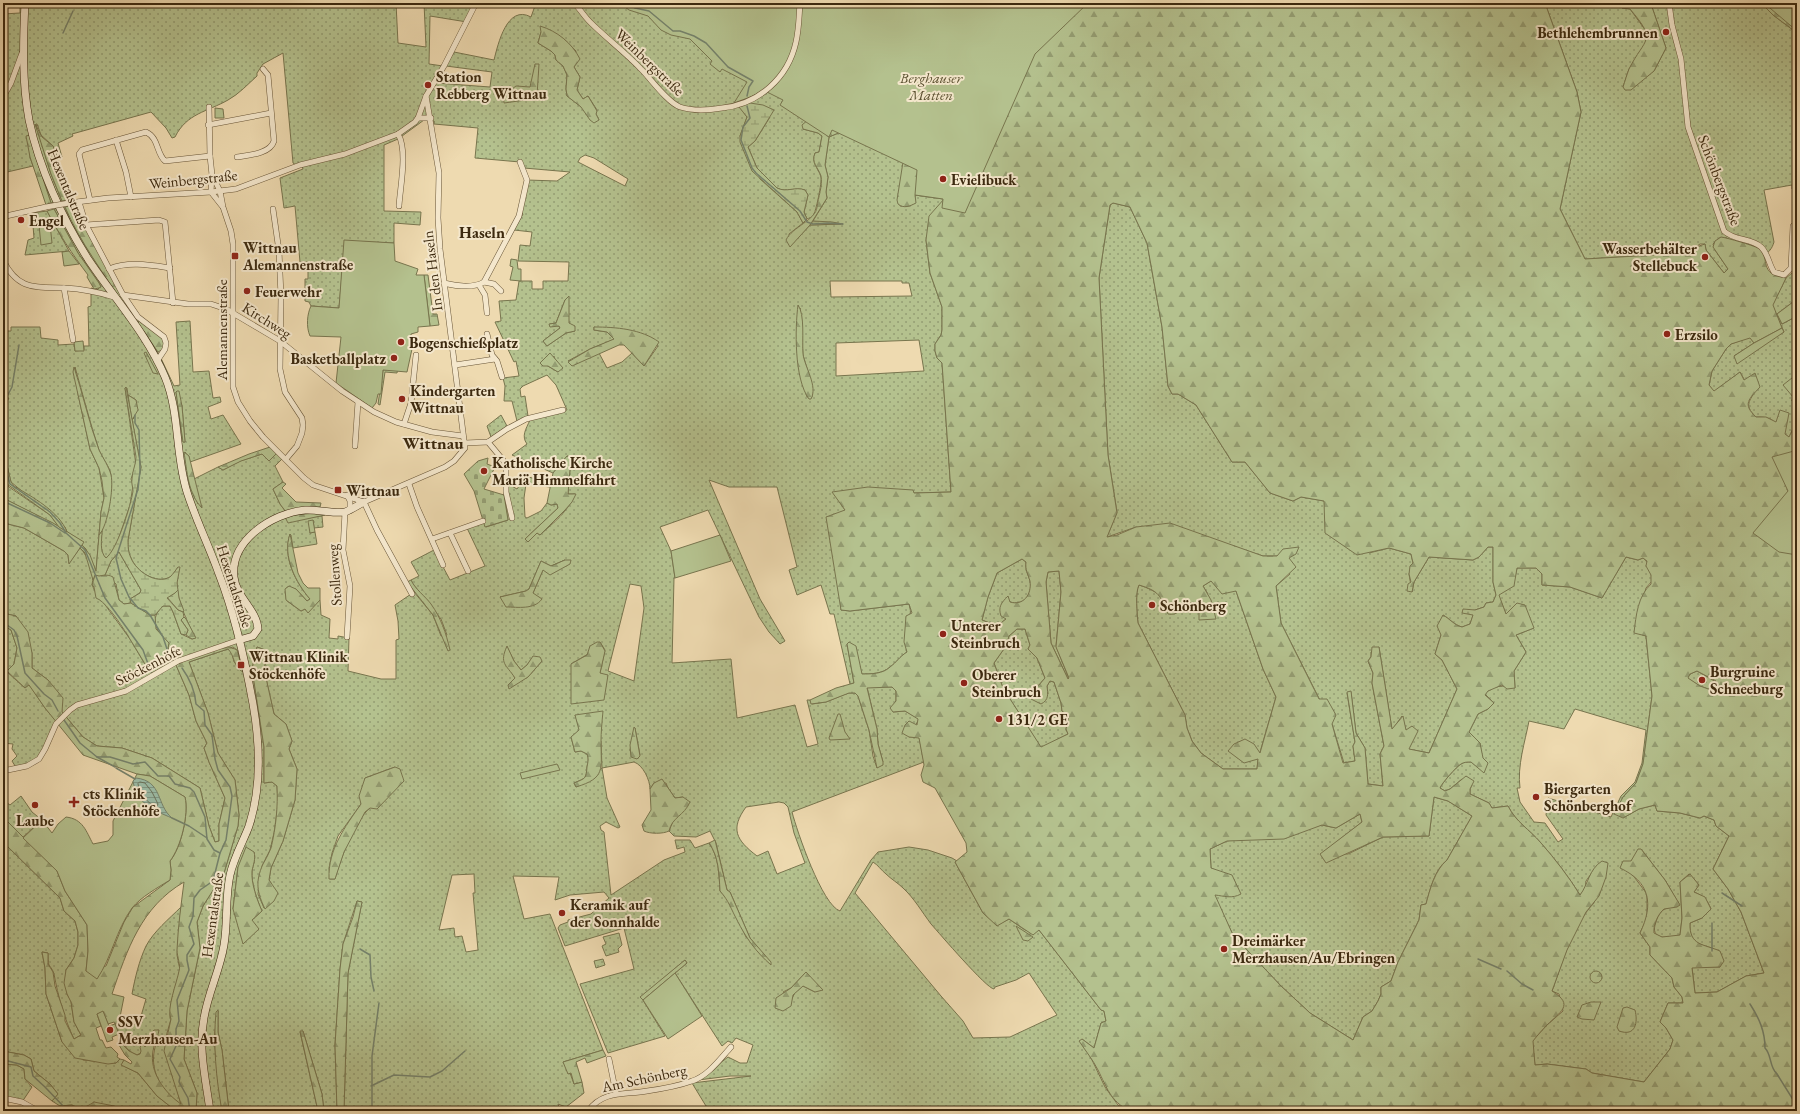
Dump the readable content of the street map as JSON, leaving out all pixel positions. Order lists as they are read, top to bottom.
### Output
{
  "streets": {
    "main road": ["Hexentalstraße"],
    "street": [
      "Weinbergstraße",
      "Schönbergstraße",
      "In den Haseln",
      "Kirchweg",
      "Alemannenstraße",
      "Stollenweg",
      "Stöckenhöfe",
      "Am Schönberg"
    ]
  },
  "crossings": [
    ["Weinbergstraße", "Alemannenstraße"],
    ["Hexentalstraße", "Stöckenhöfe"],
    ["In den Haseln", "Kirchweg"],
    ["Kirchweg", "Alemannenstraße"]
  ],
  "districts": ["Haseln", "Wittnau"],
  "parks": ["Berghauser Matten"],
  "places": {
    "other": [
      "Bethlehembrunnen",
      "Station Rebberg Wittnau",
      "Evielibuck",
      "Engel",
      "Wasserbehälter Stellebuck",
      "Feuerwehr",
      "Erzsilo",
      "Bogenschießplatz",
      "Basketballplatz",
      "Kindergarten Wittnau",
      "Katholische Kirche Mariä Himmelfahrt",
      "Schönberg",
      "Unterer Steinbruch",
      "Burgruine Schneeburg",
      "Oberer Steinbruch",
      "131/2 GE",
      "Biergarten Schönberghof",
      "Laube",
      "Keramik auf der Sonnhalde",
      "Dreimärker Merzhausen/Au/Ebringen",
      "SSV Merzhausen-Au"
    ],
    "transit": ["Wittnau Alemannenstraße", "Wittnau", "Wittnau Klinik Stöckenhöfe"],
    "health": ["cts Klinik Stöckenhöfe"]
  }
}
